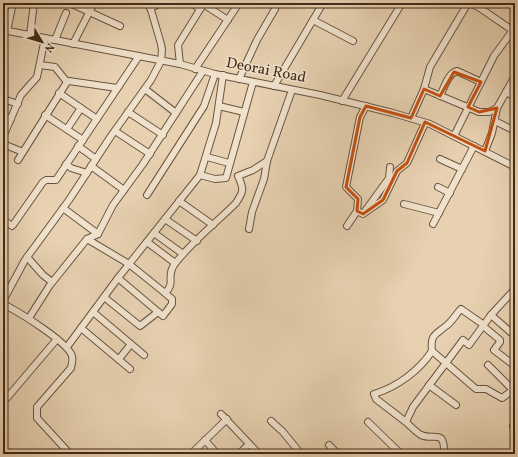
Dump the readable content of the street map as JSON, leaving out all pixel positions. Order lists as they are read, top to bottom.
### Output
{
  "streets": {
    "street": ["Deorai Road"]
  },
  "north": "bottom right"
}
